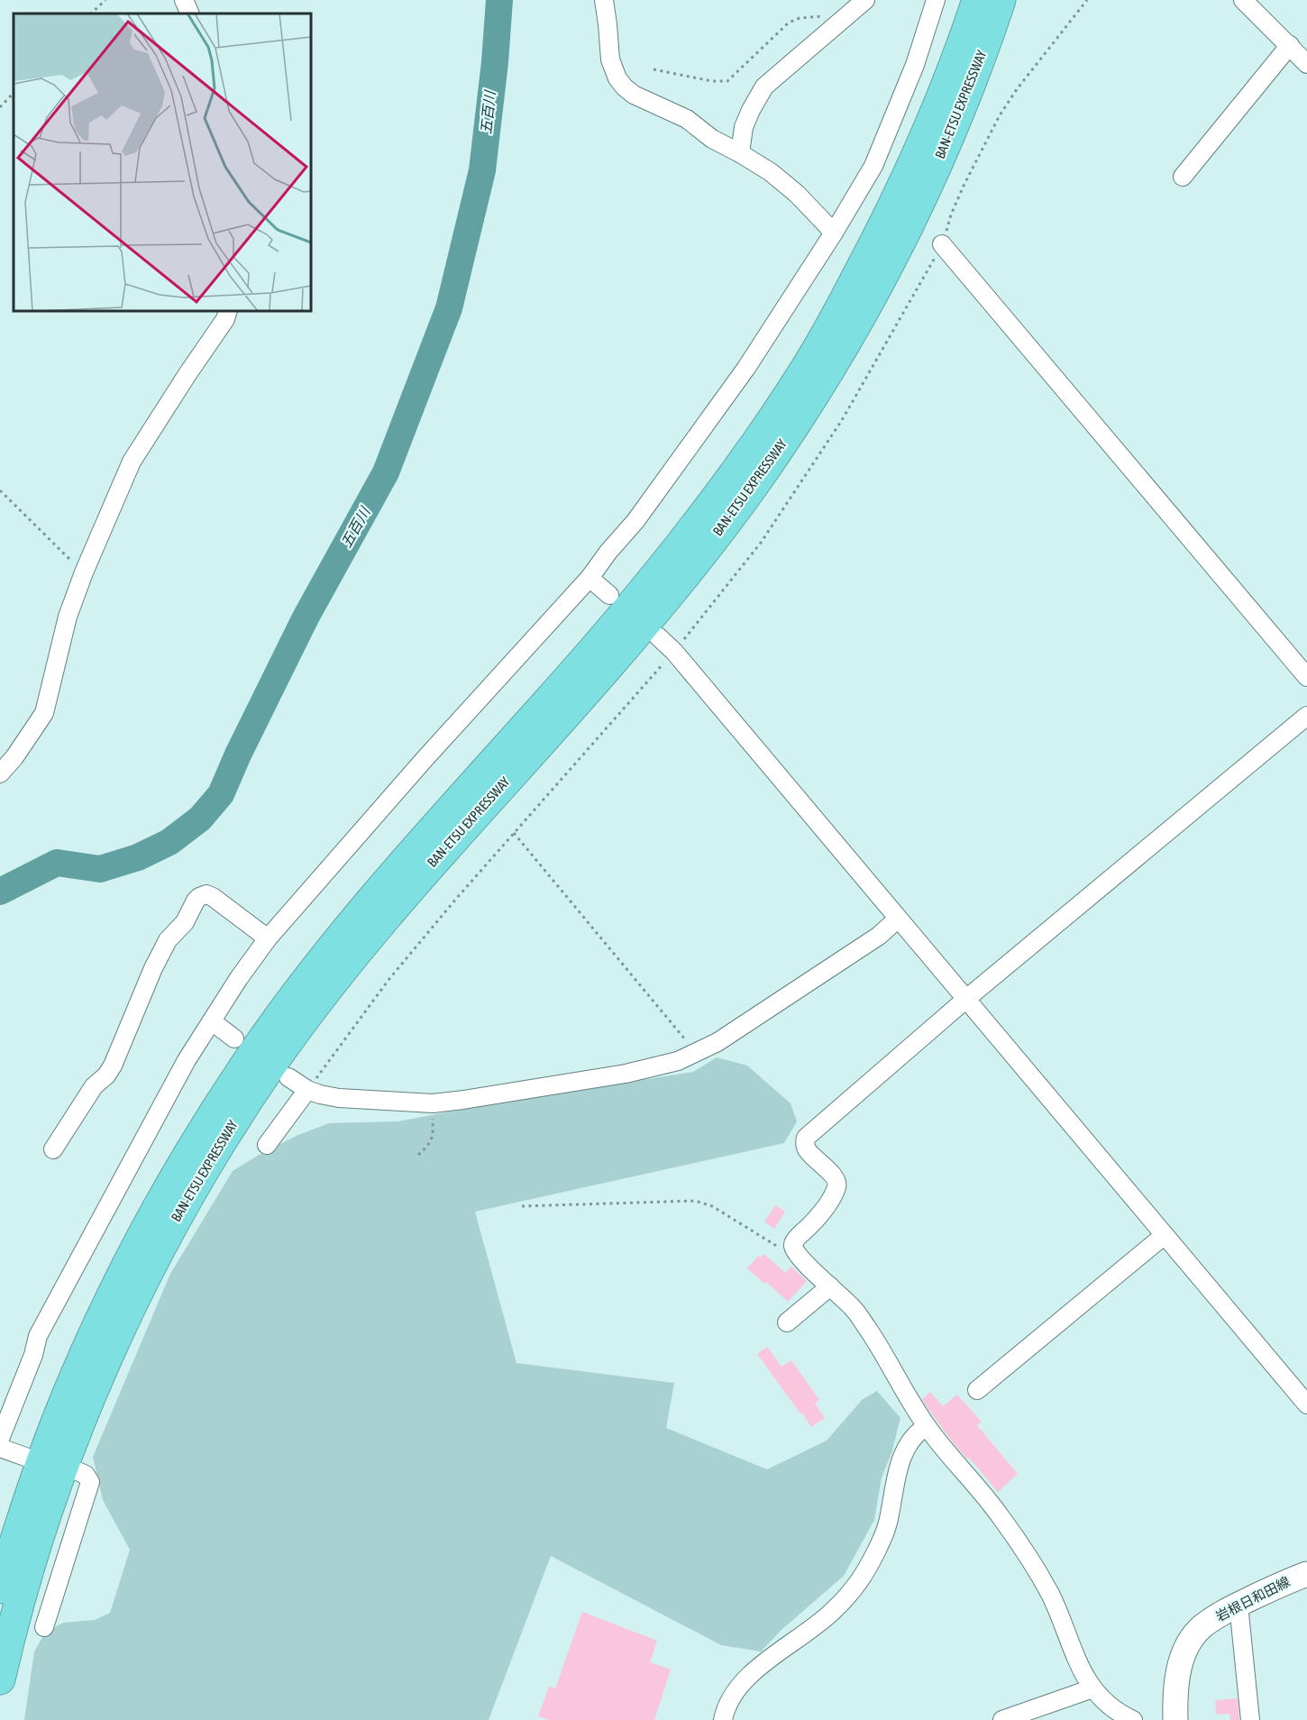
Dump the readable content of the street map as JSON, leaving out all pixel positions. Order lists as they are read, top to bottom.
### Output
{
  "streets": {
    "highway": ["BAN-ETSU EXPRESSWAY"],
    "main road": ["岩根日和田線"]
  },
  "water": ["五百川"]
}
